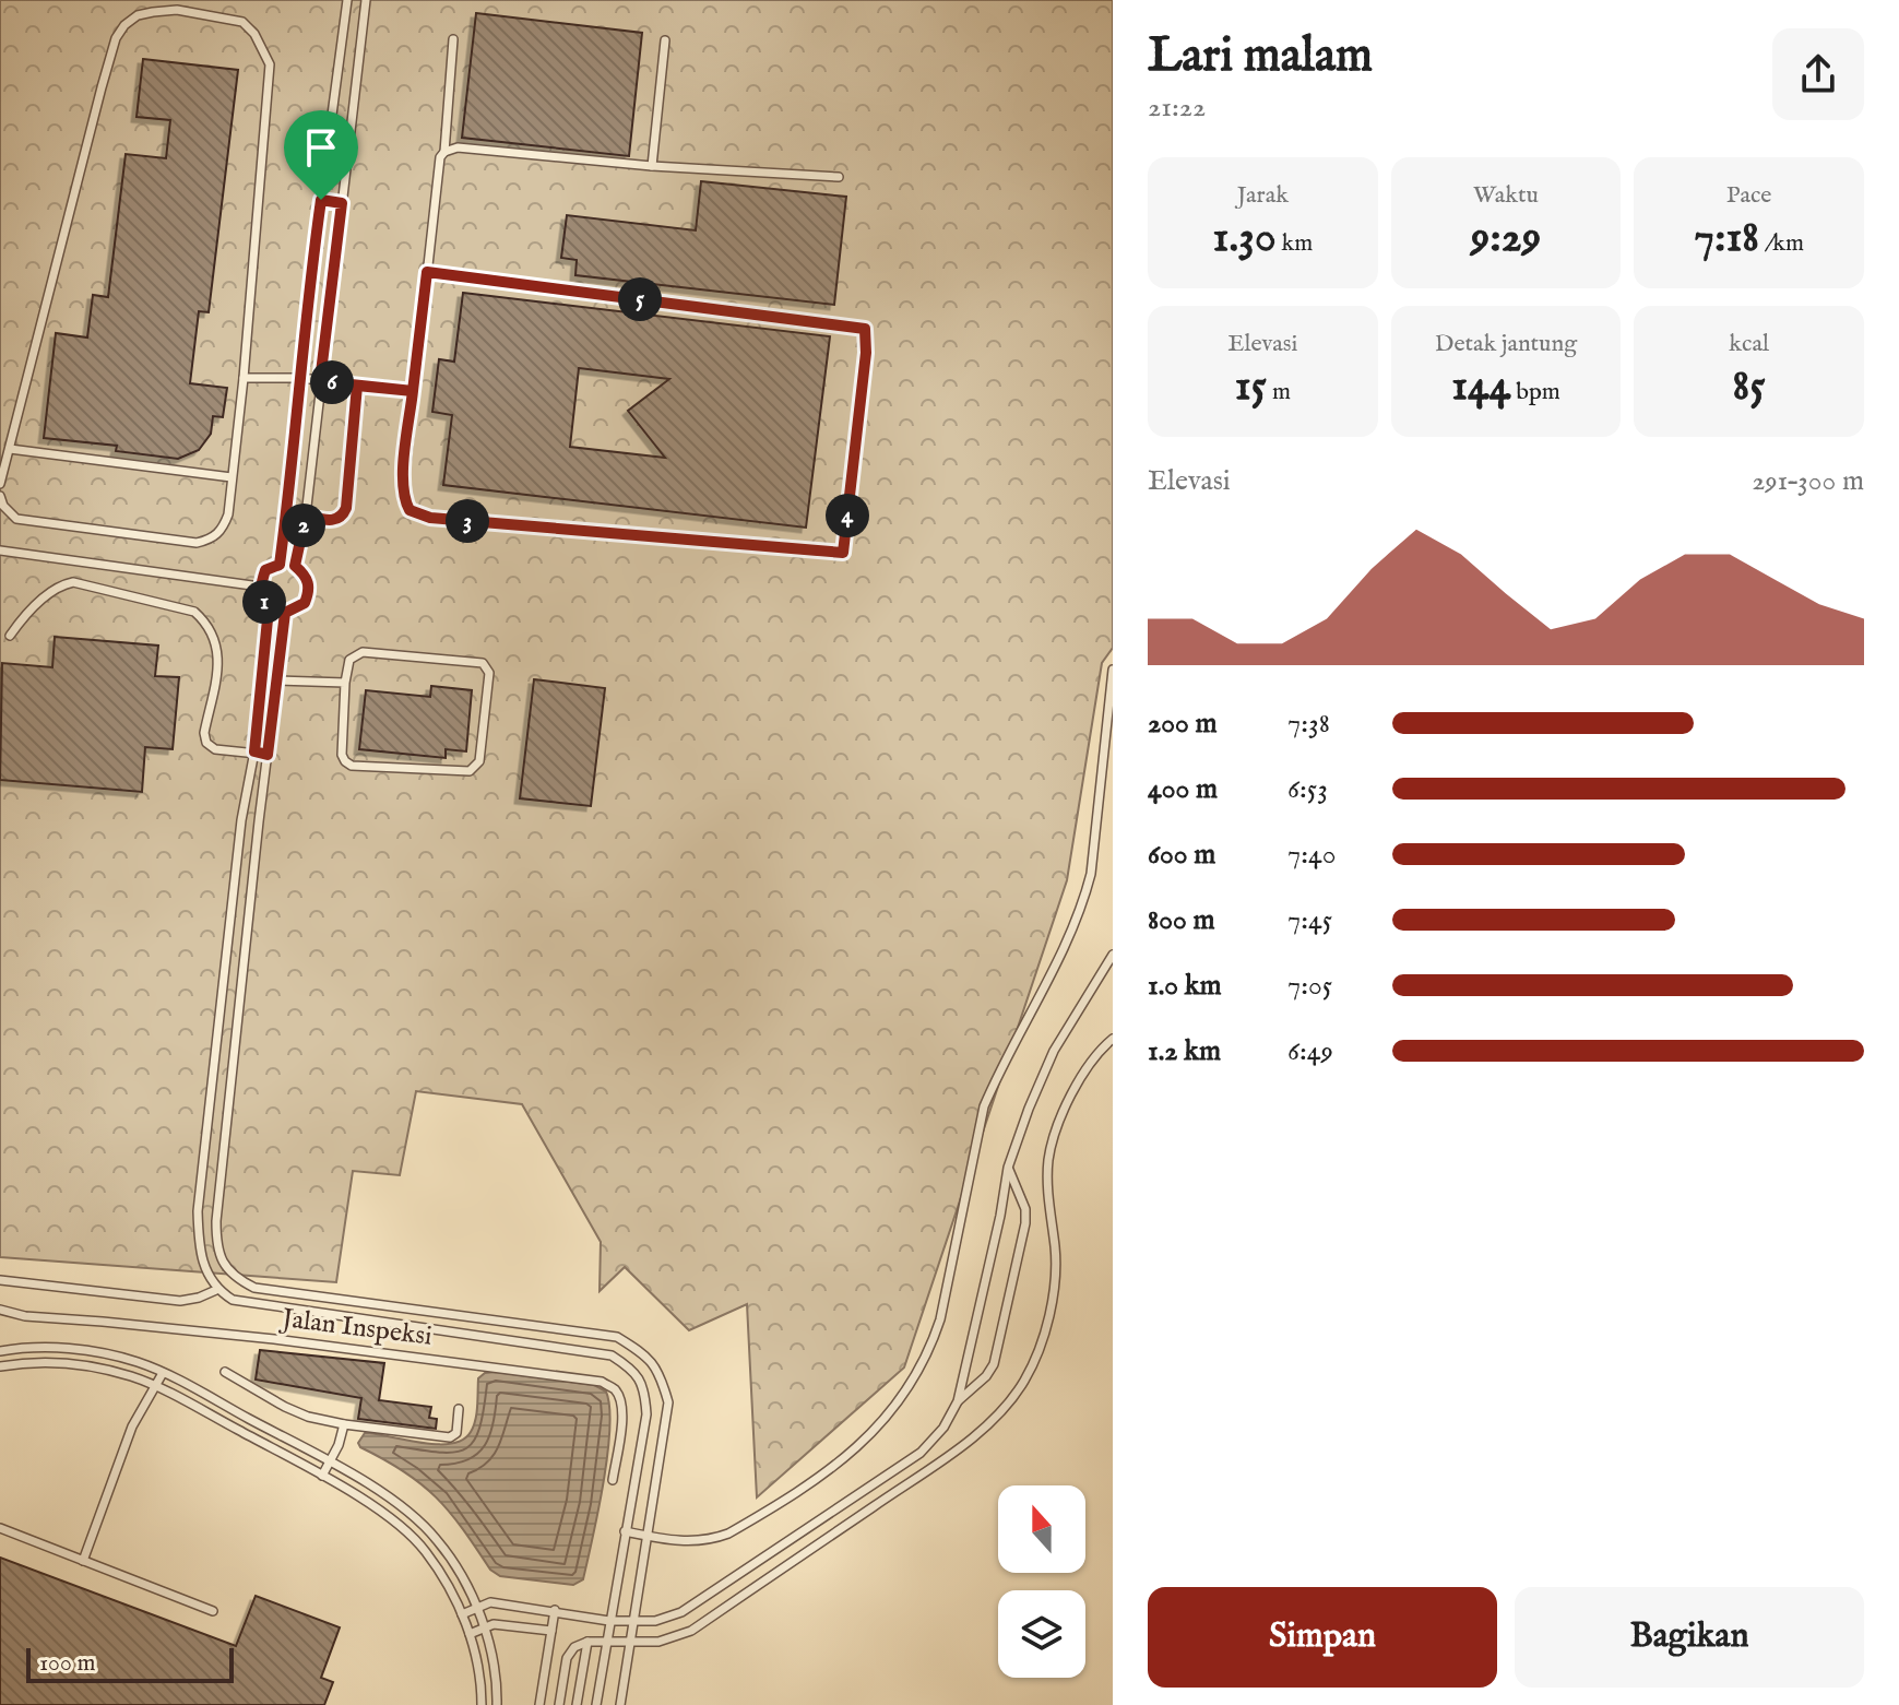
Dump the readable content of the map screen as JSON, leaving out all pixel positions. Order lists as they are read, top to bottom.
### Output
{
  "streets": {
    "lane": ["Jalan Inspeksi"]
  },
  "scale_bar": "100 m",
  "north": "top",
  "page": {
    "heading": ["Lari malam", "21:22"],
    "stats": [
      ["Jarak", "1.30 km"],
      ["Waktu", "9:29"],
      ["Pace", "7:18 /km"],
      ["Elevasi", "15 m"],
      ["Detak jantung", "144 bpm"],
      ["kcal", "85"]
    ],
    "pins": [
      "5",
      "6",
      "4",
      "3",
      "2",
      "1"
    ],
    "chart": ["Elevasi", "291–300 m"],
    "list": [
      {
        "name": "200 m",
        "note": "7:38"
      },
      {
        "name": "400 m",
        "note": "6:53"
      },
      {
        "name": "600 m",
        "note": "7:40"
      },
      {
        "name": "800 m",
        "note": "7:45"
      },
      {
        "name": "1.0 km",
        "note": "7:05"
      },
      {
        "name": "1.2 km",
        "note": "6:49"
      }
    ],
    "buttons": ["Simpan", "Bagikan"],
    "scale": "100 m"
  }
}
